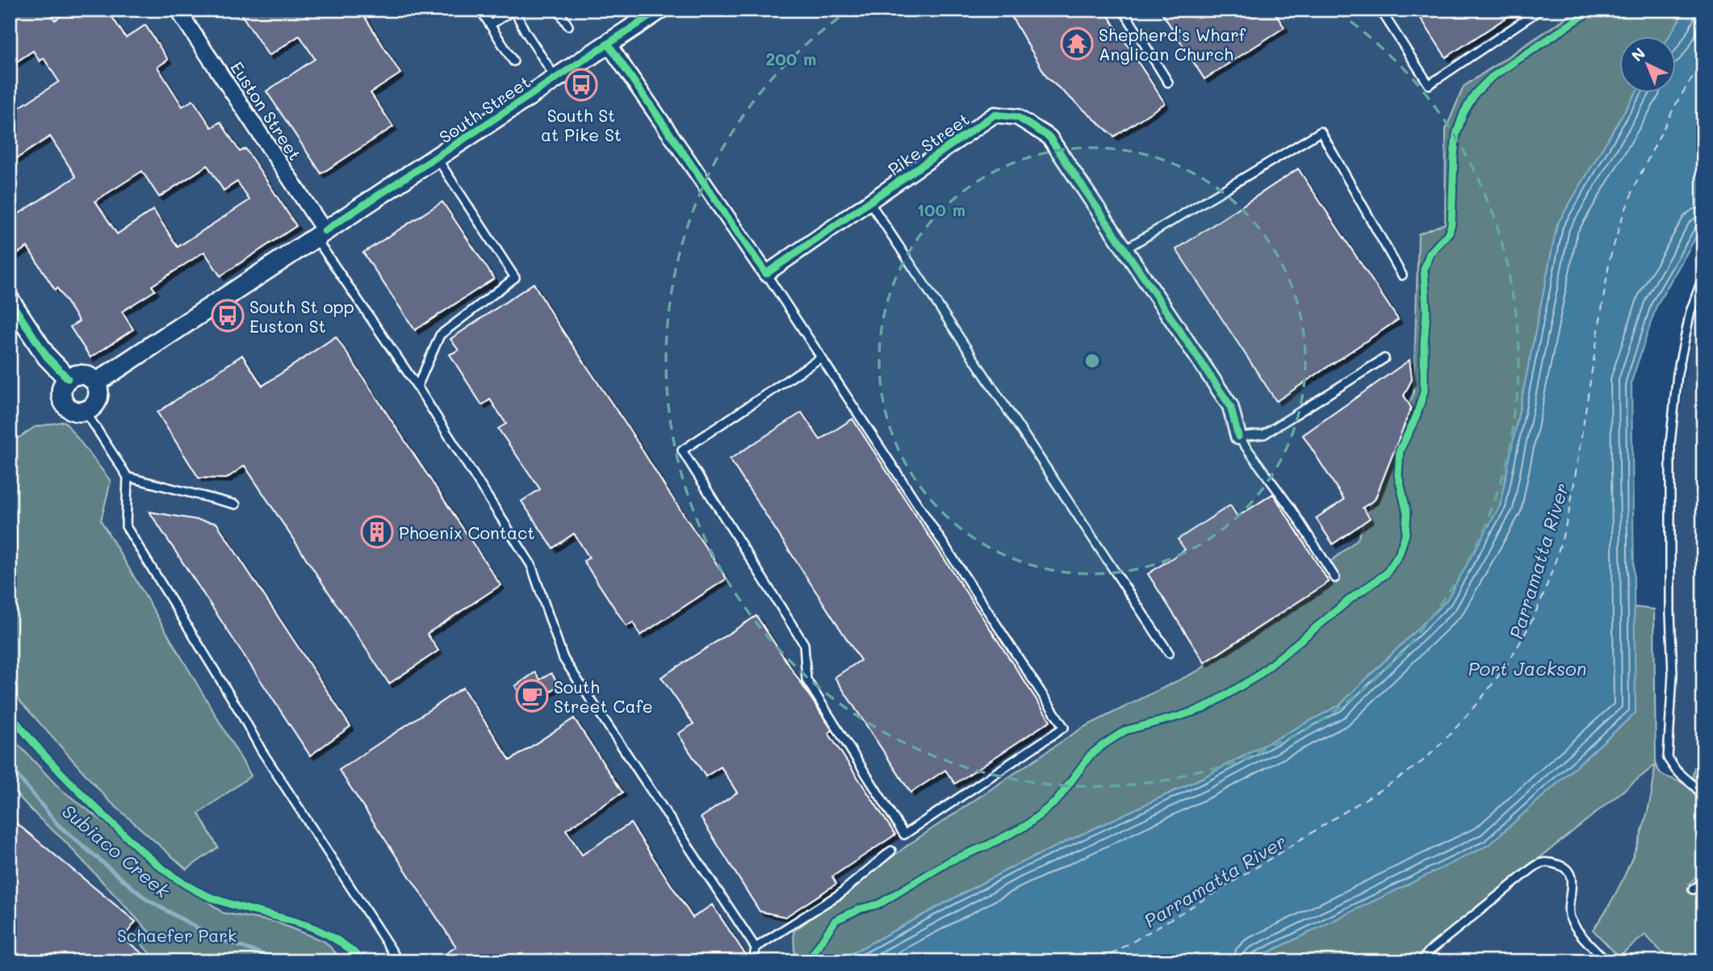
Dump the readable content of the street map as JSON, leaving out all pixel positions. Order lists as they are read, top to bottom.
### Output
{
  "streets": {
    "street": ["South Street", "Euston Street", "Pike Street"]
  },
  "crossings": [
    ["South Street", "Euston Street"]
  ],
  "water": ["Parramatta River", "Port Jackson", "Subiaco Creek"],
  "parks": ["Schaefer Park"],
  "places": {
    "temple": ["Shepherd's Wharf Anglican Church"],
    "bus stop": ["South St at Pike St", "South St opp Euston St"],
    "building": ["Phoenix Contact"],
    "cafe": ["South Street Cafe"]
  },
  "north": "top left",
  "rings": ["200 m", "100 m"]
}
